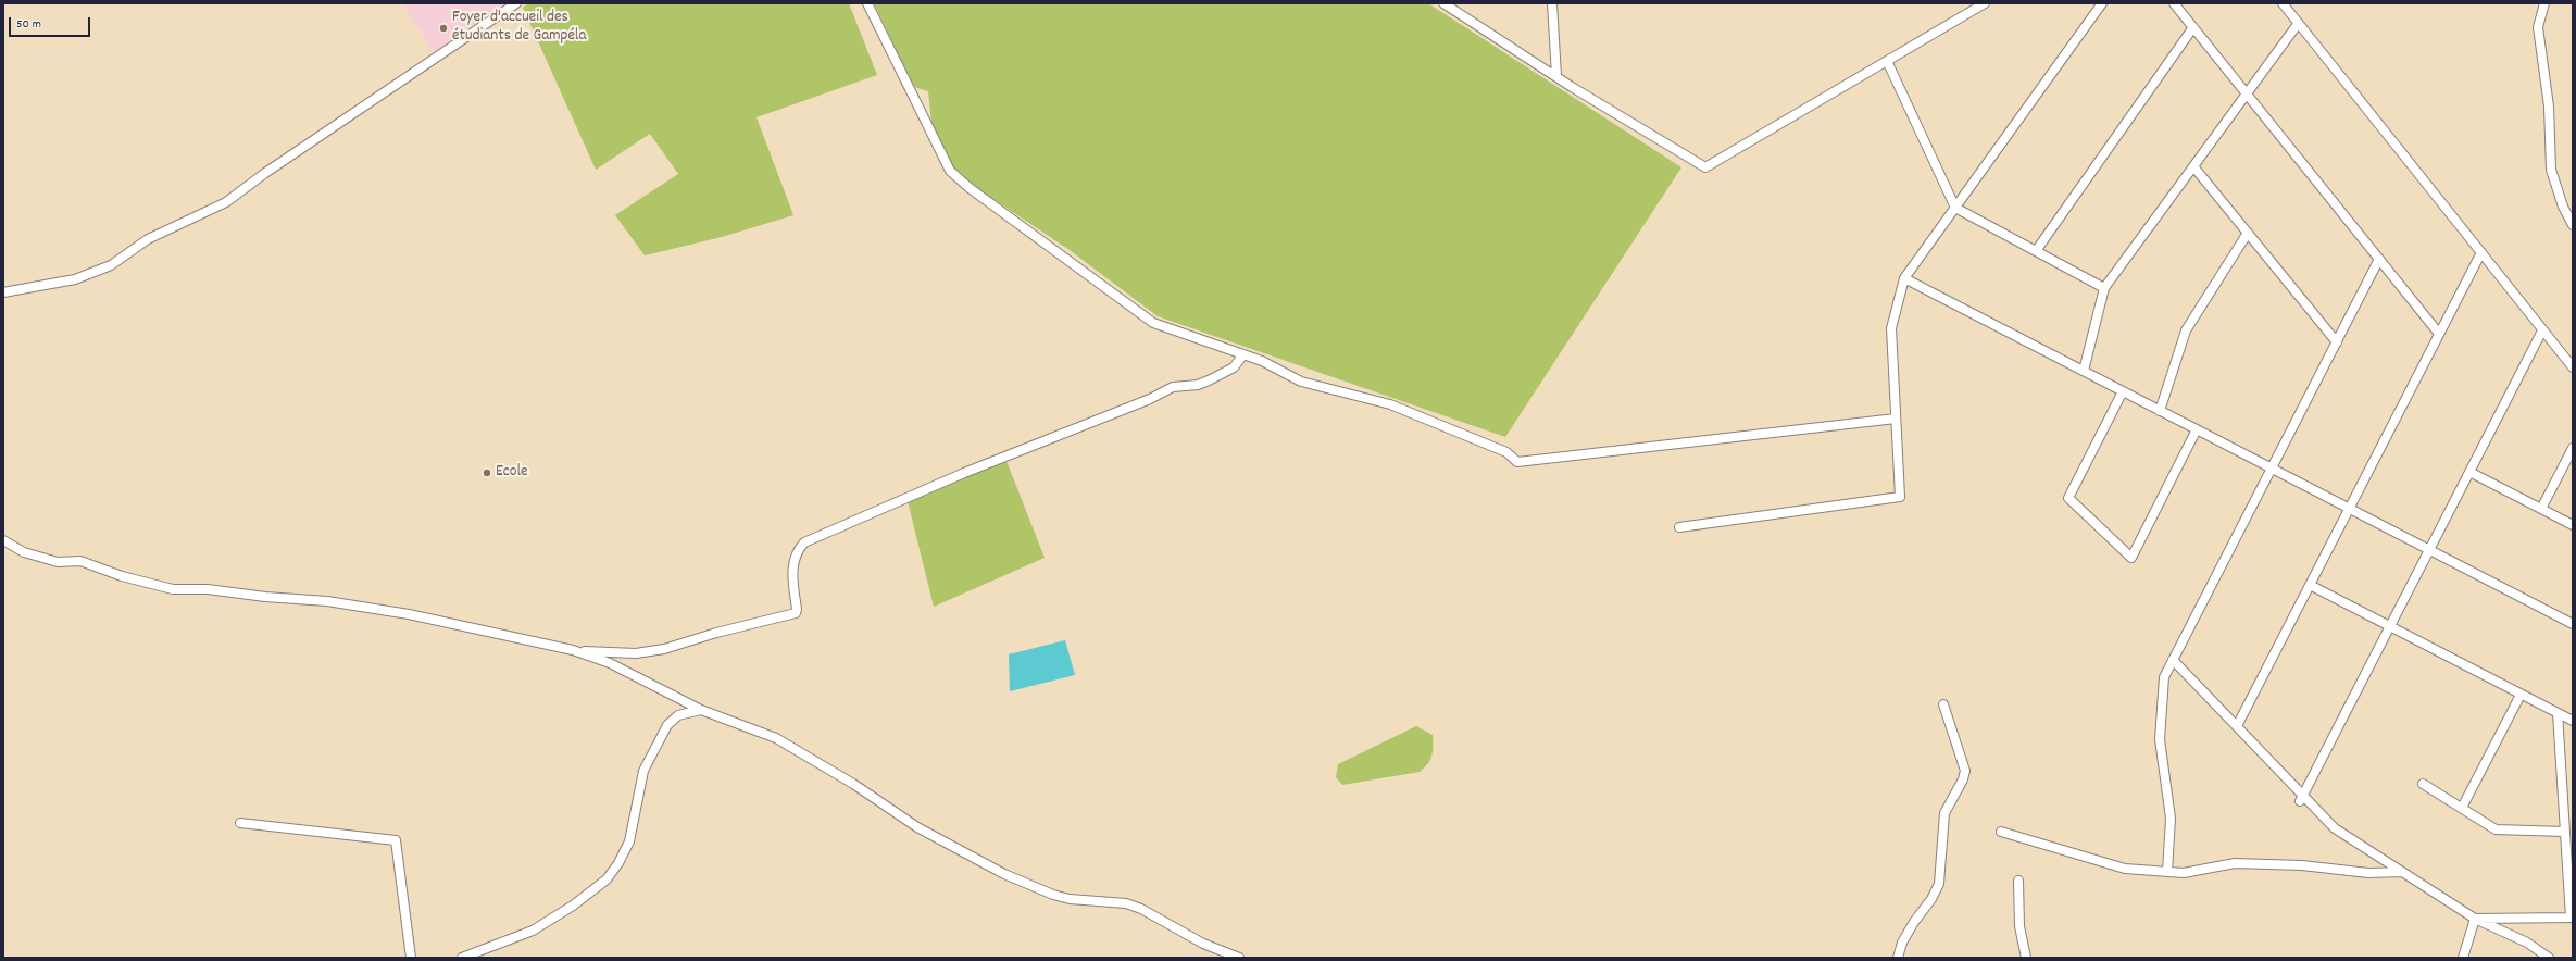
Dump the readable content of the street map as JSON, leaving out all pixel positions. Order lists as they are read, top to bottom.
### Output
{
  "places": ["Foyer d'accueil des étudiants de Gampéla", "Ecole"],
  "scale_bar": "50 m"
}
